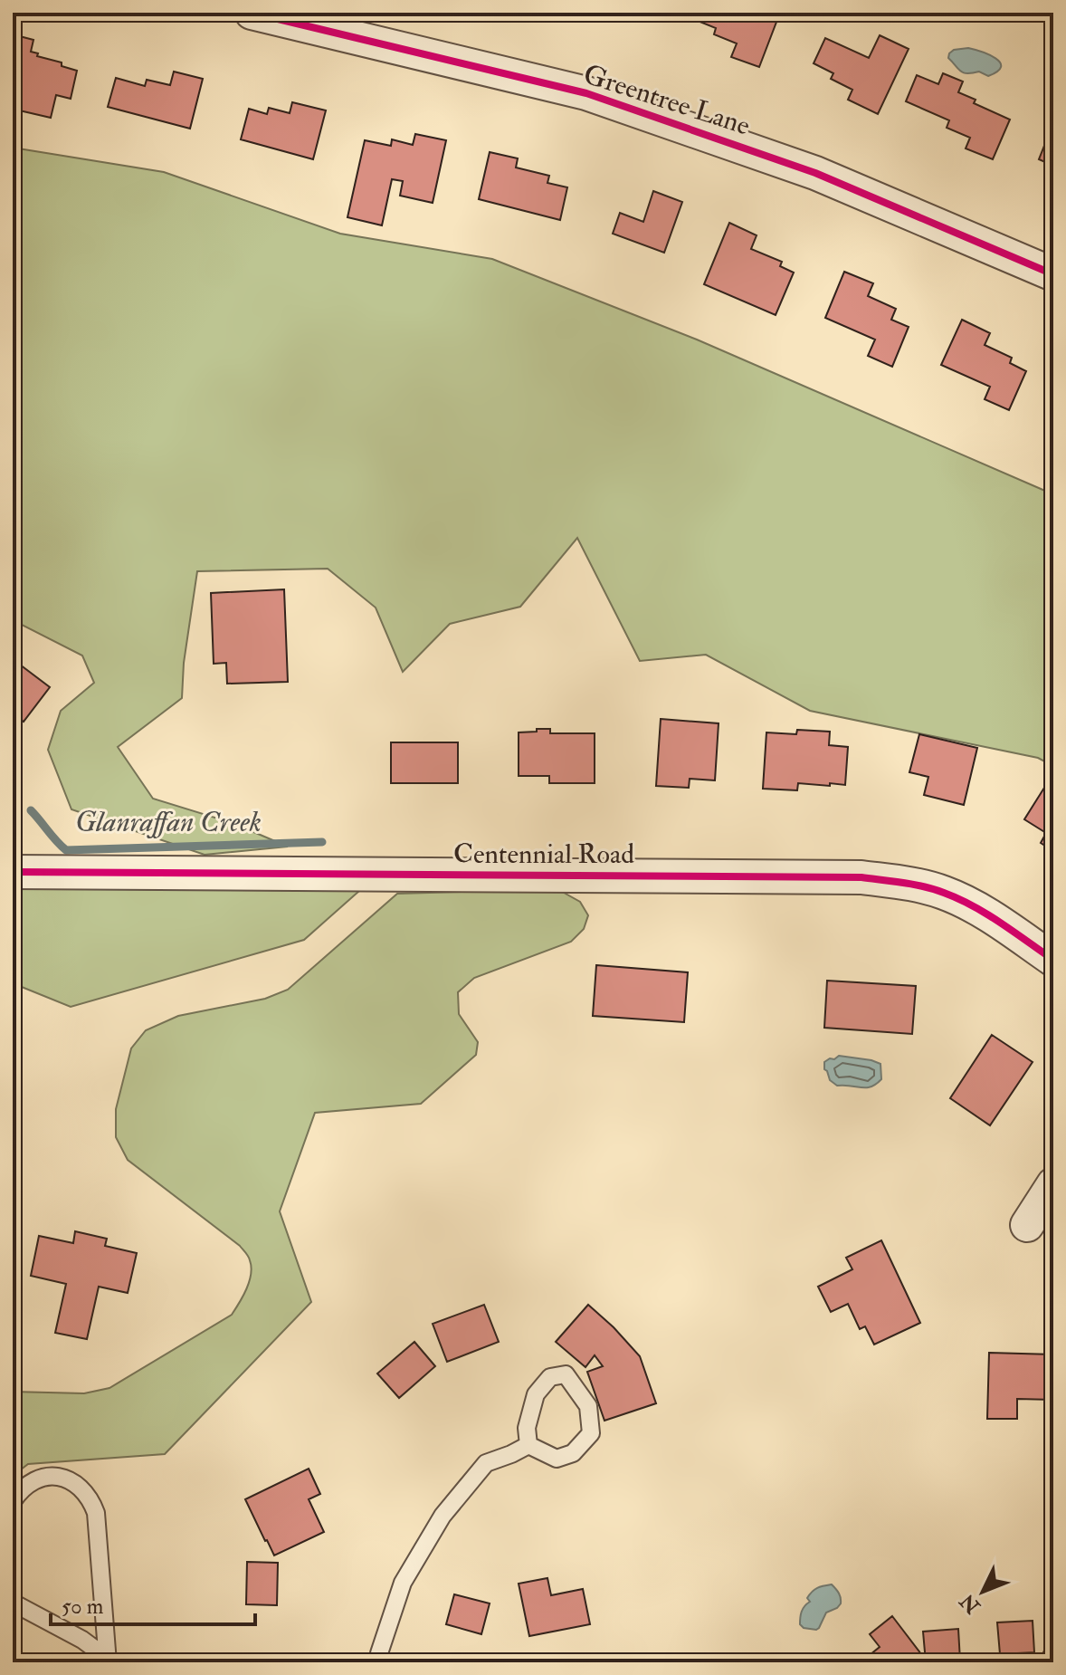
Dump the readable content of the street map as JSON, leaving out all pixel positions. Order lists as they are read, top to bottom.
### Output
{
  "streets": {
    "street": ["Greentree Lane", "Centennial Road"]
  },
  "water": ["Glanraffan Creek"],
  "scale_bar": "50 m",
  "north": "bottom left"
}
